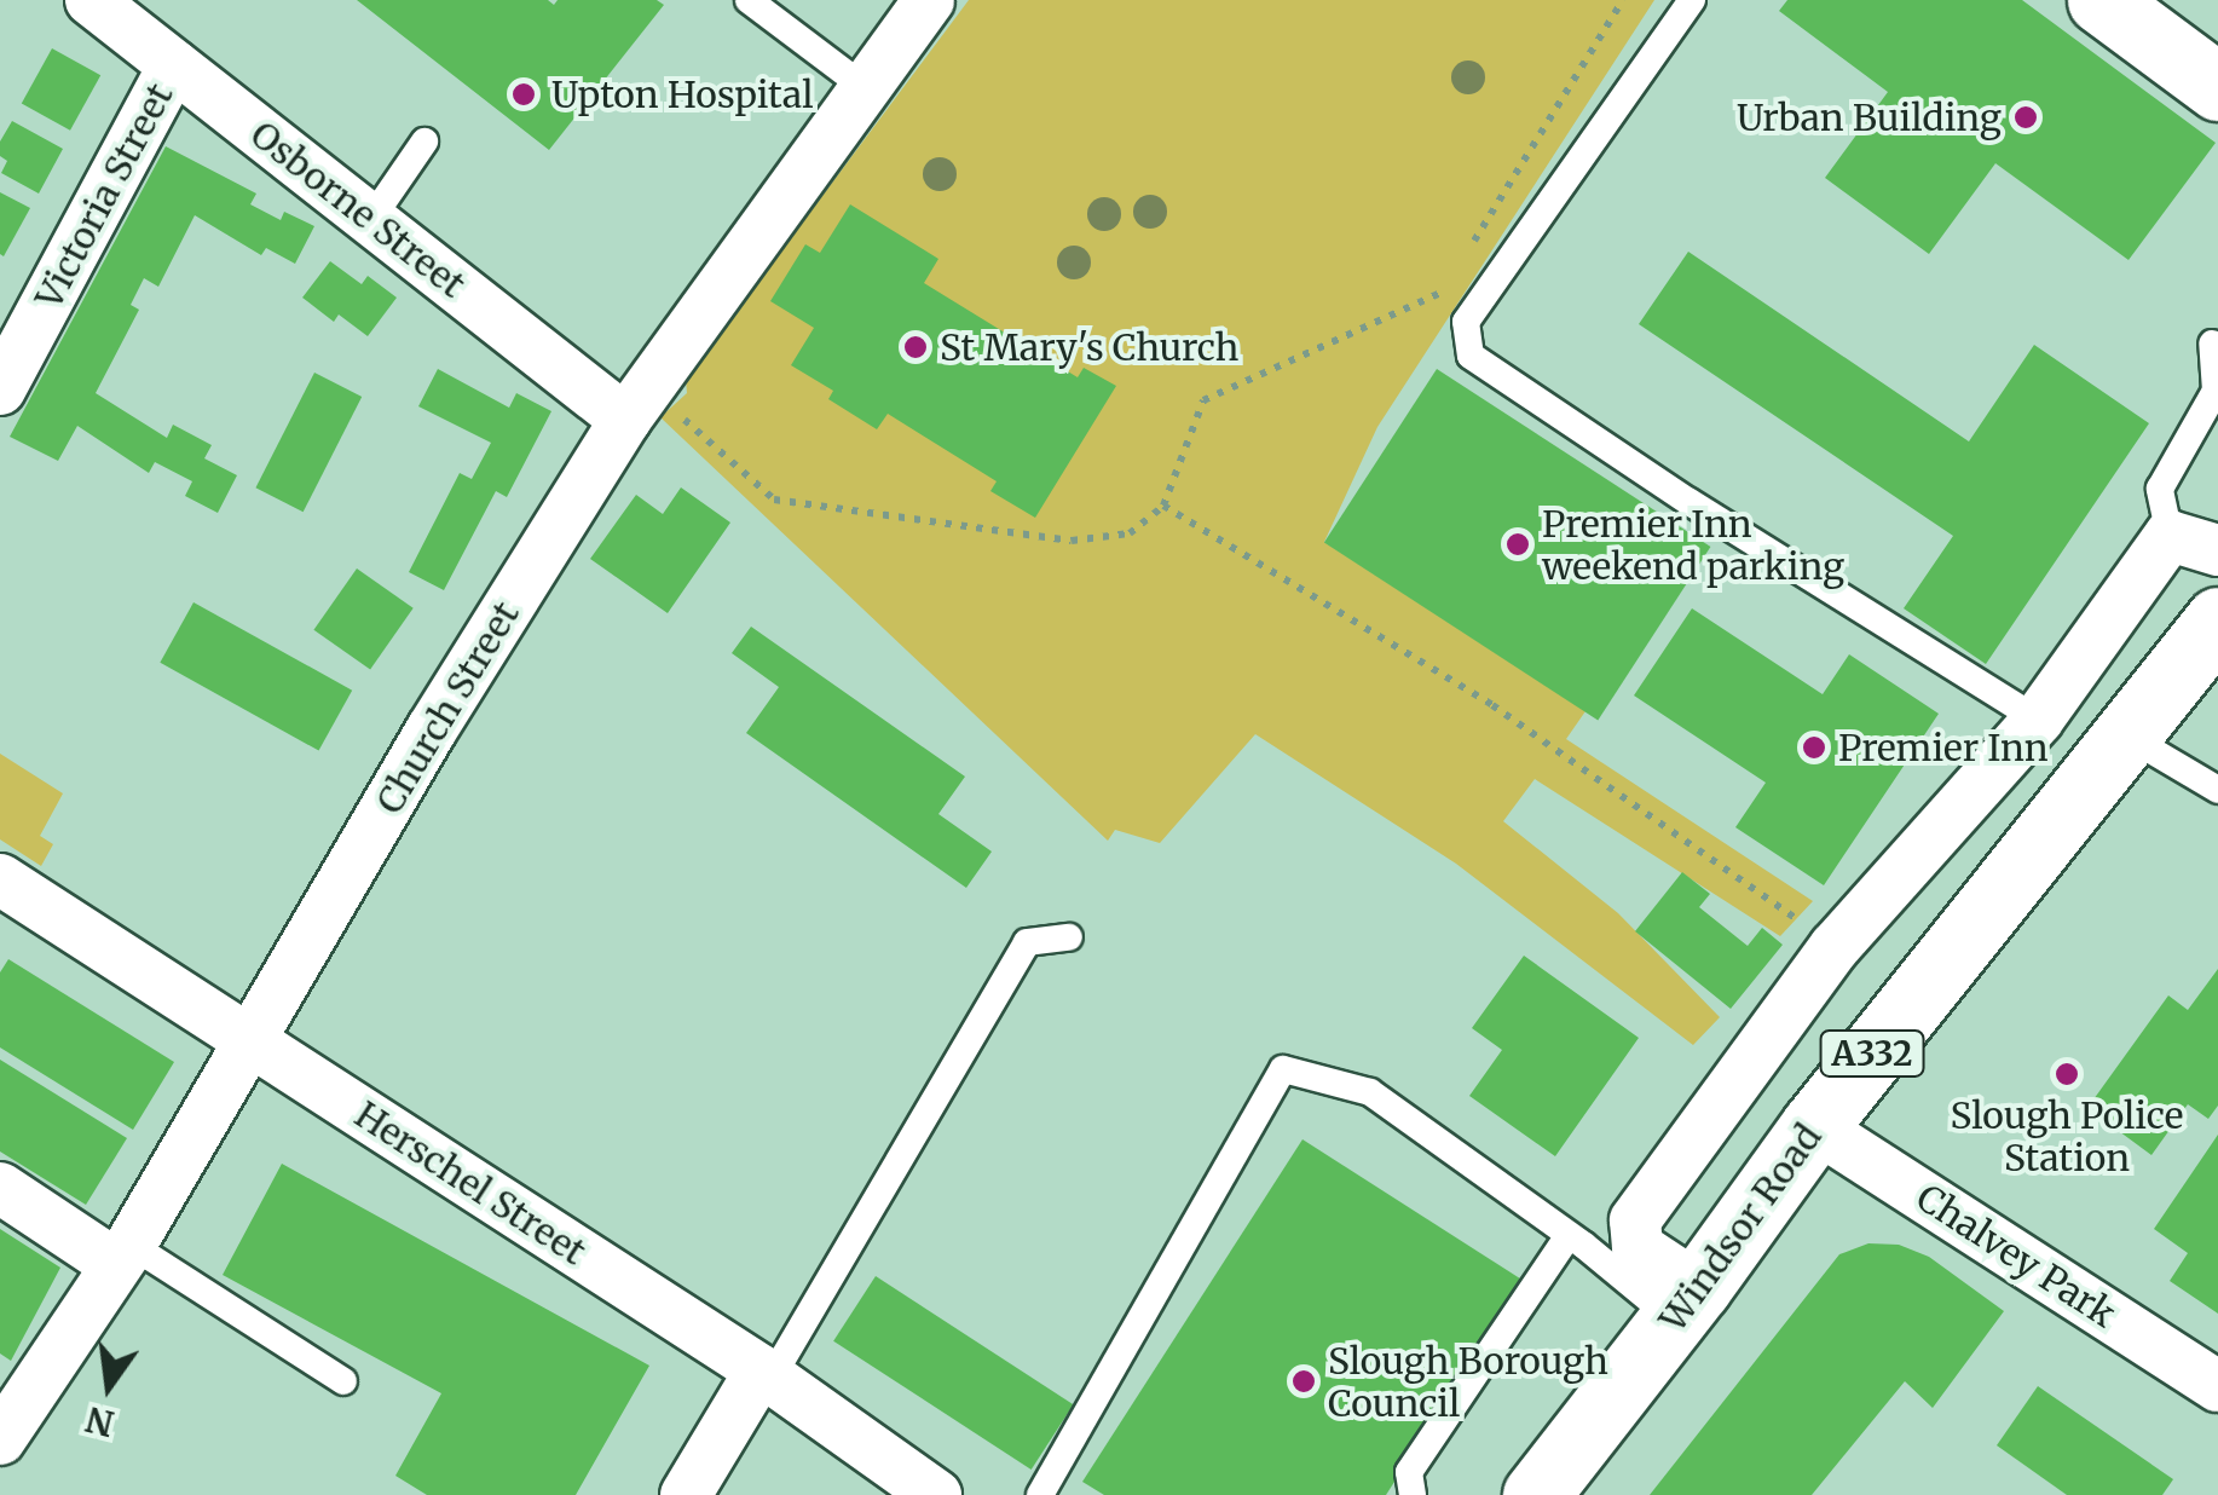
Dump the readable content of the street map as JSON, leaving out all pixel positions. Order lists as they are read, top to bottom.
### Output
{
  "streets": {
    "main road": ["A332", "Windsor Road"],
    "street": [
      "Victoria Street",
      "Osborne Street",
      "Church Street",
      "Herschel Street",
      "Chalvey Park"
    ]
  },
  "crossings": [
    ["Victoria Street", "Osborne Street"],
    ["Osborne Street", "Church Street"],
    ["Church Street", "Herschel Street"],
    ["Windsor Road", "Chalvey Park"]
  ],
  "places": [
    "Upton Hospital",
    "Urban Building",
    "St Mary's Church",
    "Premier Inn weekend parking",
    "Premier Inn",
    "Slough Police Station",
    "Slough Borough Council"
  ],
  "north": "bottom"
}
